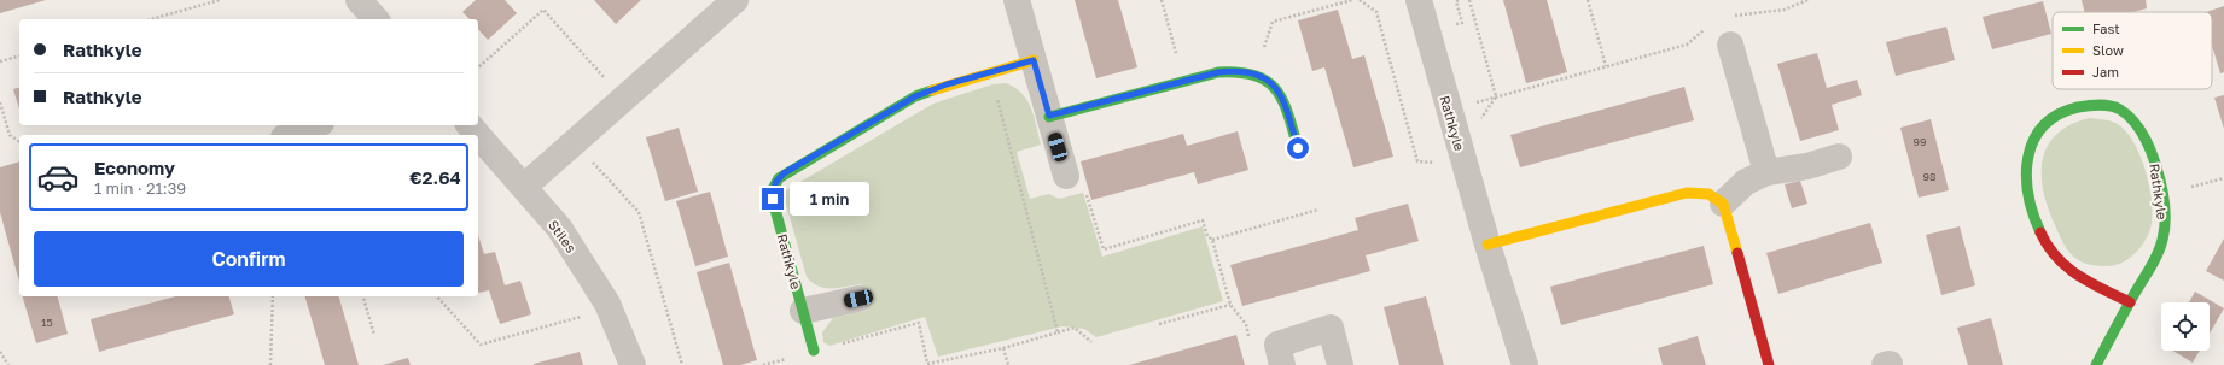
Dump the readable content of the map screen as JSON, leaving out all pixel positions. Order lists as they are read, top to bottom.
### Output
{
  "streets": {
    "street": ["Rathkyle", "Stiles"]
  },
  "house_numbers": ["99", "98", "15"],
  "legend": ["Fast", "Slow", "Jam"],
  "page": {
    "banner": ["Rathkyle", "Rathkyle"],
    "list": [
      {
        "name": "Economy",
        "note": "1 min · 21:39",
        "value": "€2.64"
      }
    ],
    "bubble": "1 min",
    "buttons": "Confirm"
  }
}
